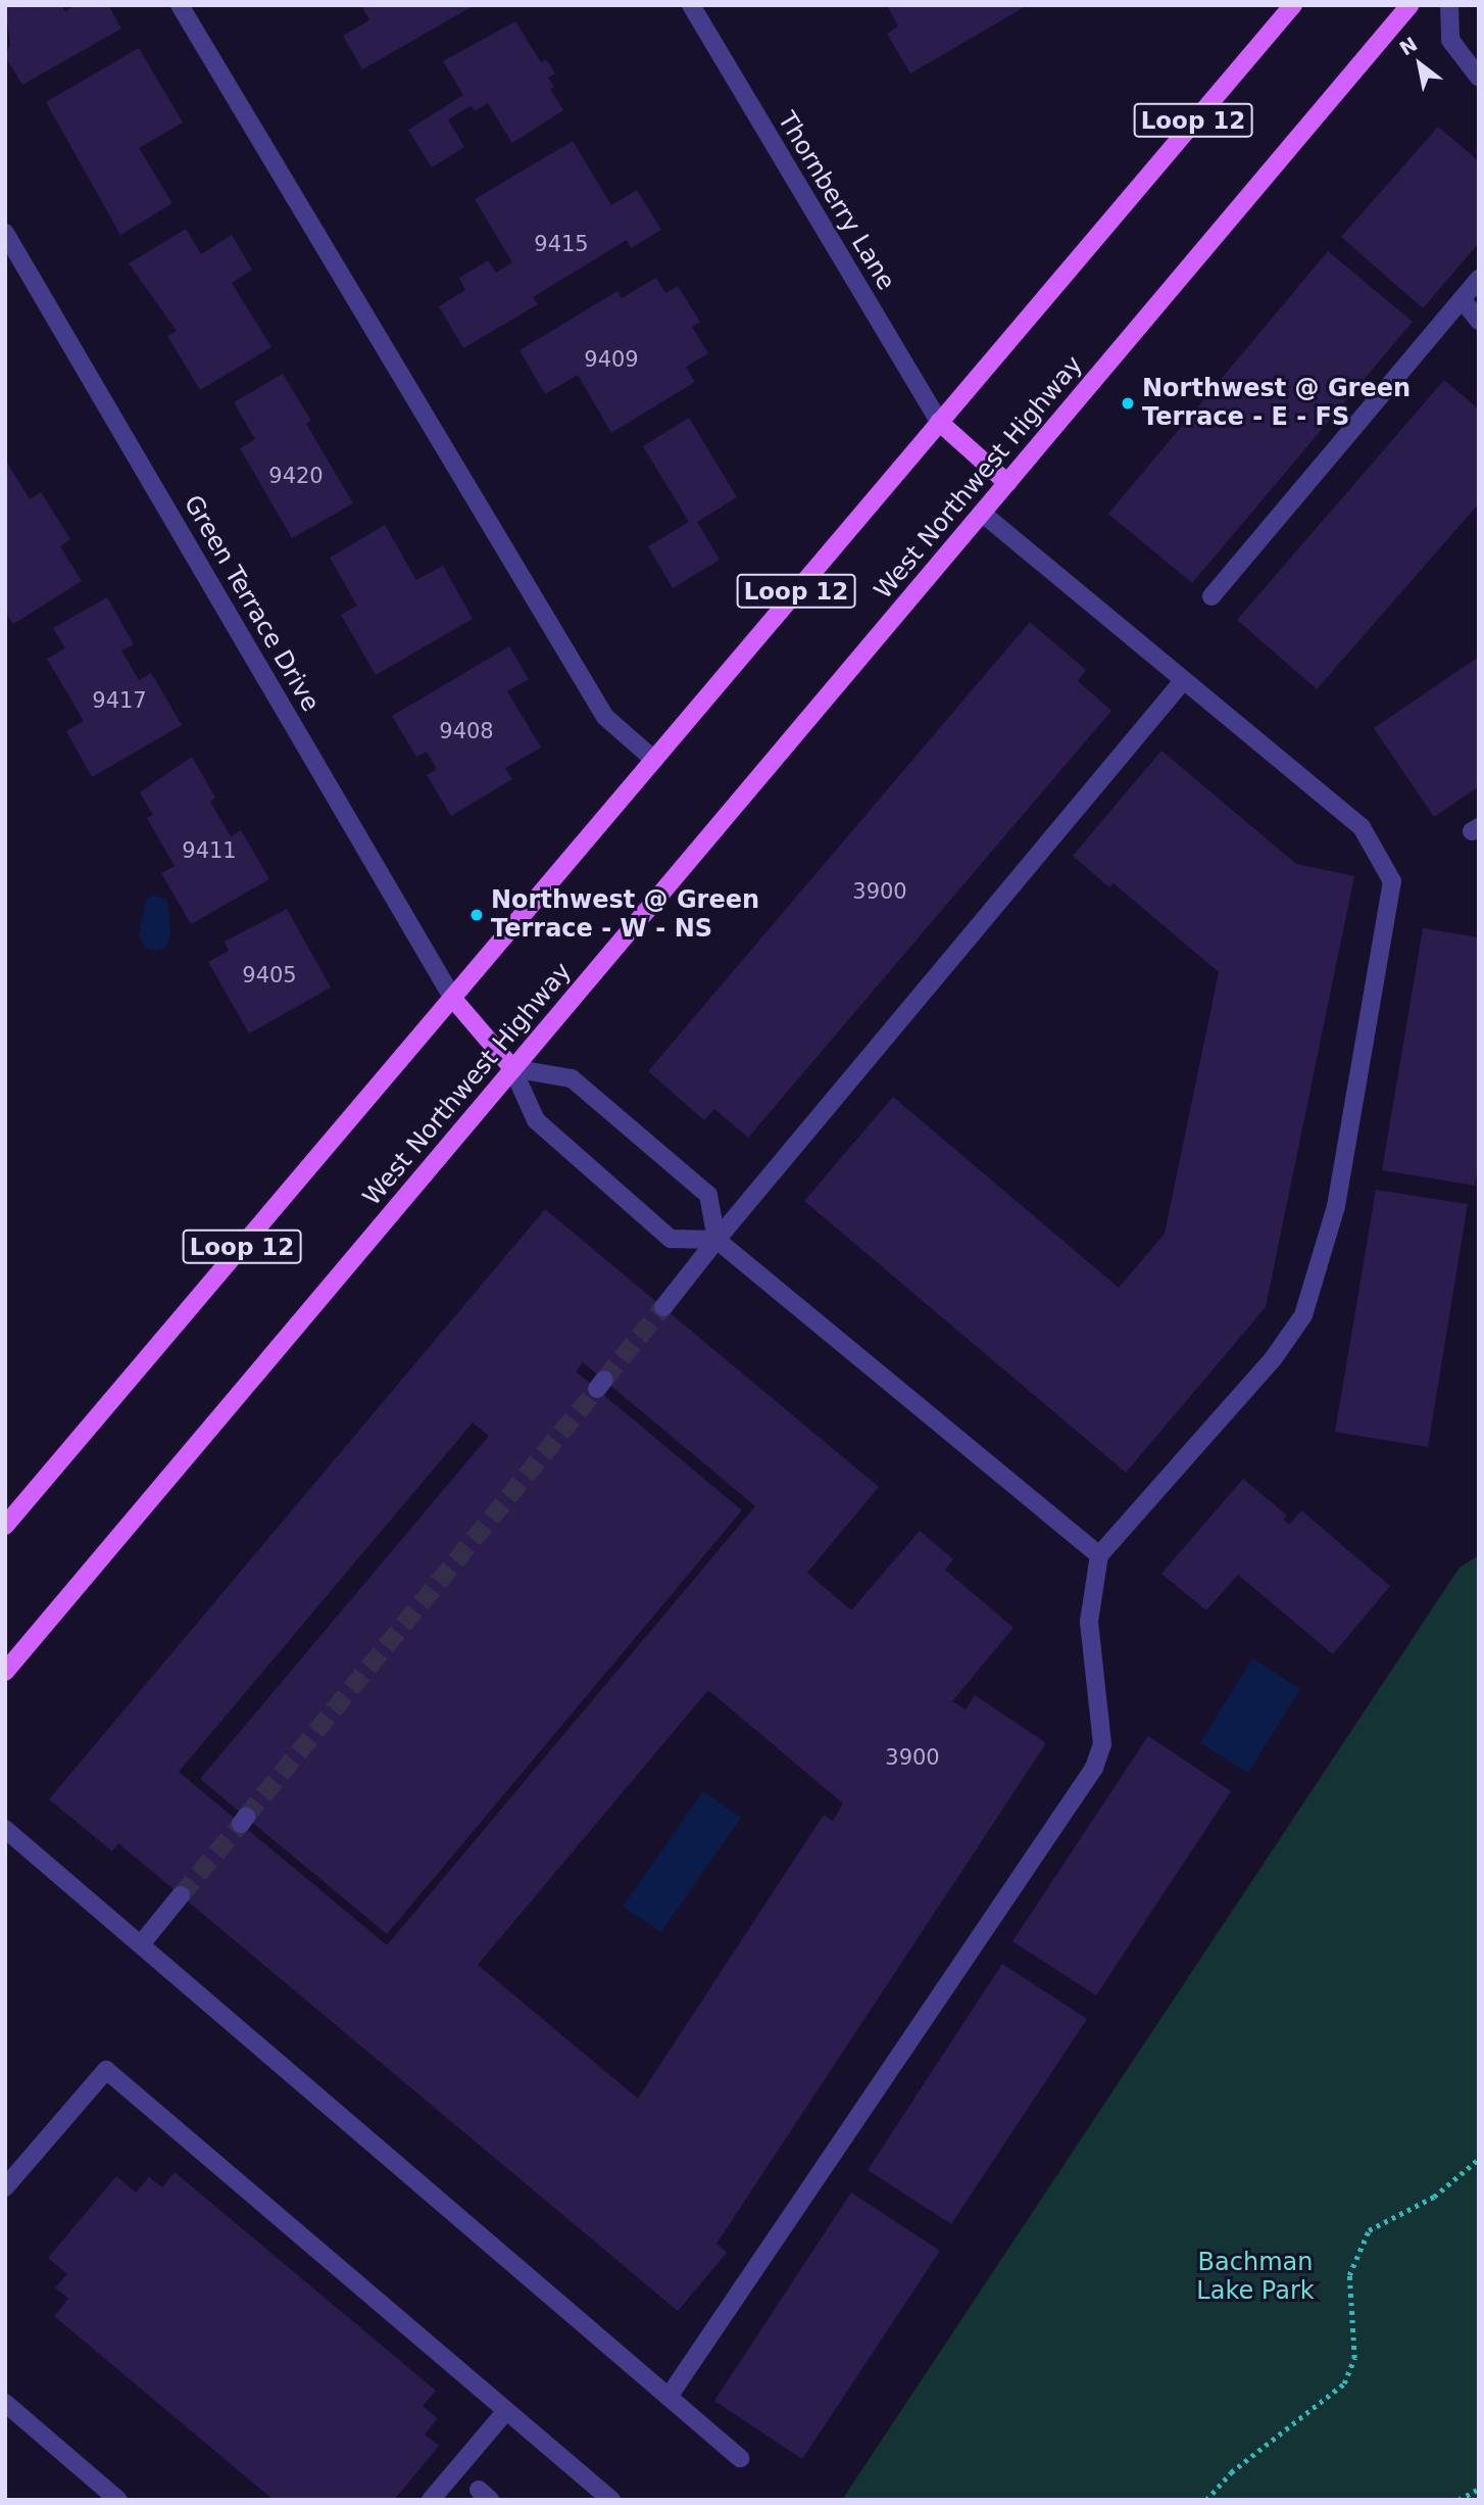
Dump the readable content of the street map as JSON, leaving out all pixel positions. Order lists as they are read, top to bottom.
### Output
{
  "streets": {
    "main road": ["Loop 12", "West Northwest Highway"],
    "street": ["Thornberry Lane", "Green Terrace Drive"]
  },
  "crossings": [
    ["Loop 12", "Thornberry Lane"],
    ["Loop 12", "Green Terrace Drive"]
  ],
  "parks": ["Bachman Lake Park"],
  "places": ["Northwest @ Green Terrace - E - FS", "Northwest @ Green Terrace - W - NS"],
  "house_numbers": [
    "9415",
    "9409",
    "9420",
    "9417",
    "9408",
    "9411",
    "3900",
    "9405",
    "3900"
  ],
  "north": "top left"
}
